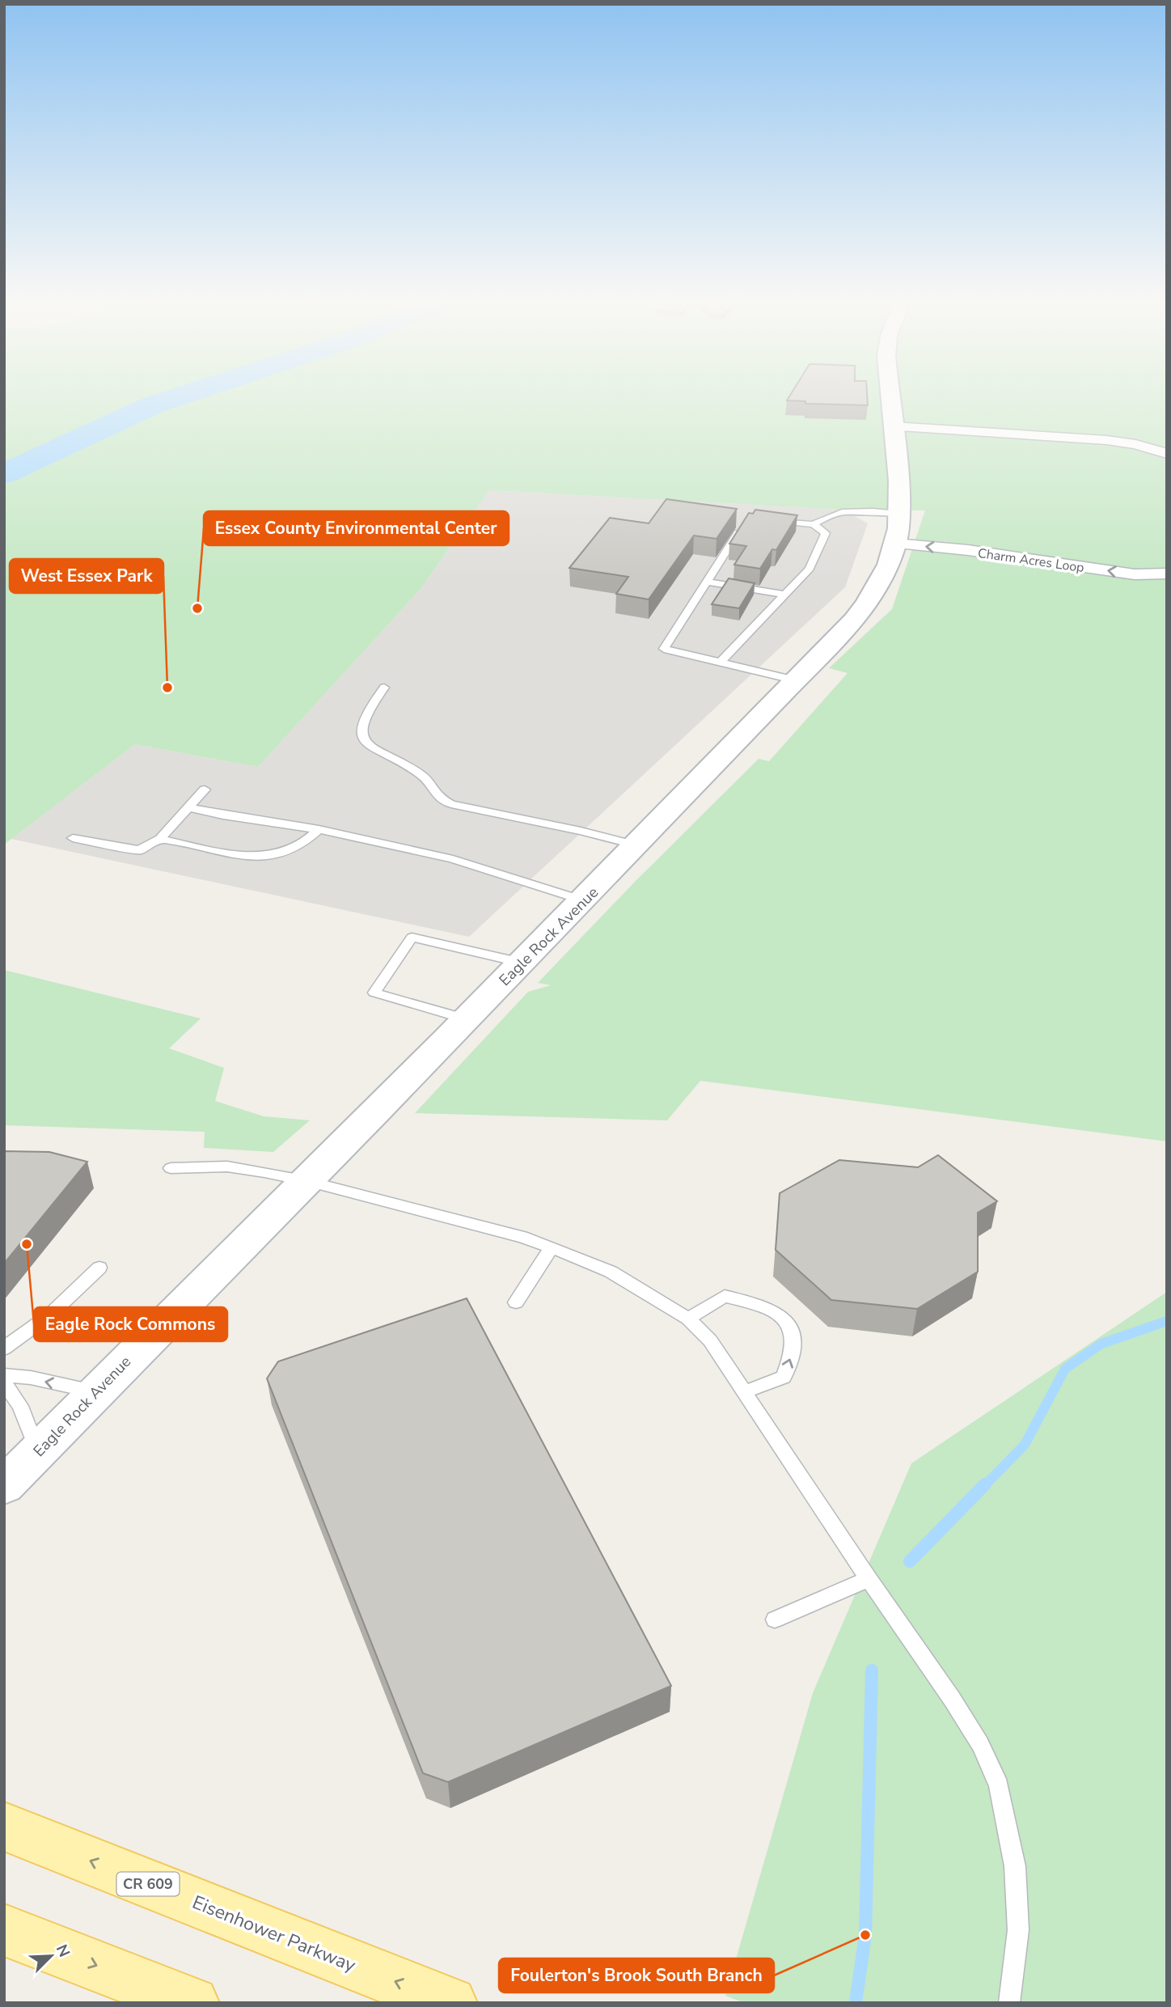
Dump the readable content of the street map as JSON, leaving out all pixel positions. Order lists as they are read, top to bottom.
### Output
{
  "streets": {
    "main road": ["Eagle Rock Avenue", "CR 609", "Eisenhower Parkway"],
    "street": ["Charm Acres Loop"]
  },
  "crossings": [
    ["Charm Acres Loop", "Eagle Rock Avenue"]
  ],
  "places": [
    "Essex County Environmental Center",
    "West Essex Park",
    "Eagle Rock Commons",
    "Foulerton's Brook South Branch"
  ],
  "north": "top right"
}
